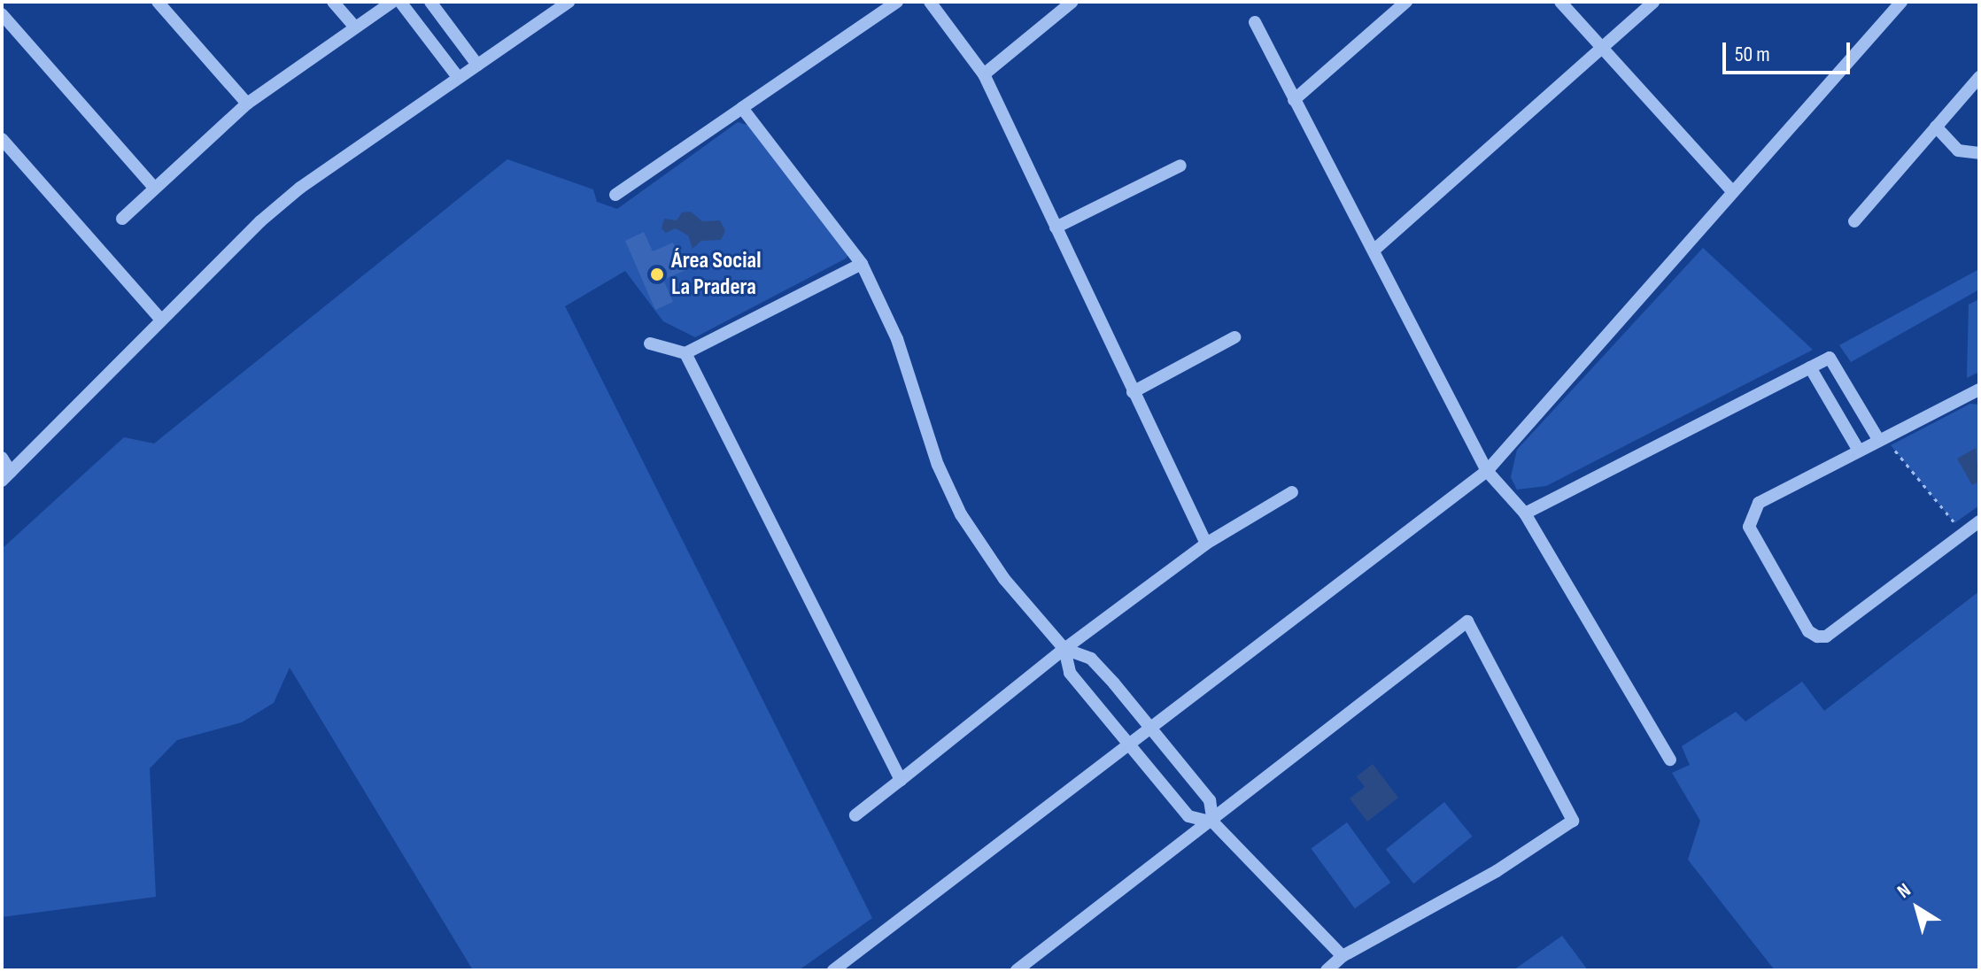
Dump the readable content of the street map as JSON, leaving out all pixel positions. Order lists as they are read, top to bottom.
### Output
{
  "places": ["Área Social La Pradera"],
  "scale_bar": "50 m",
  "north": "top left"
}
